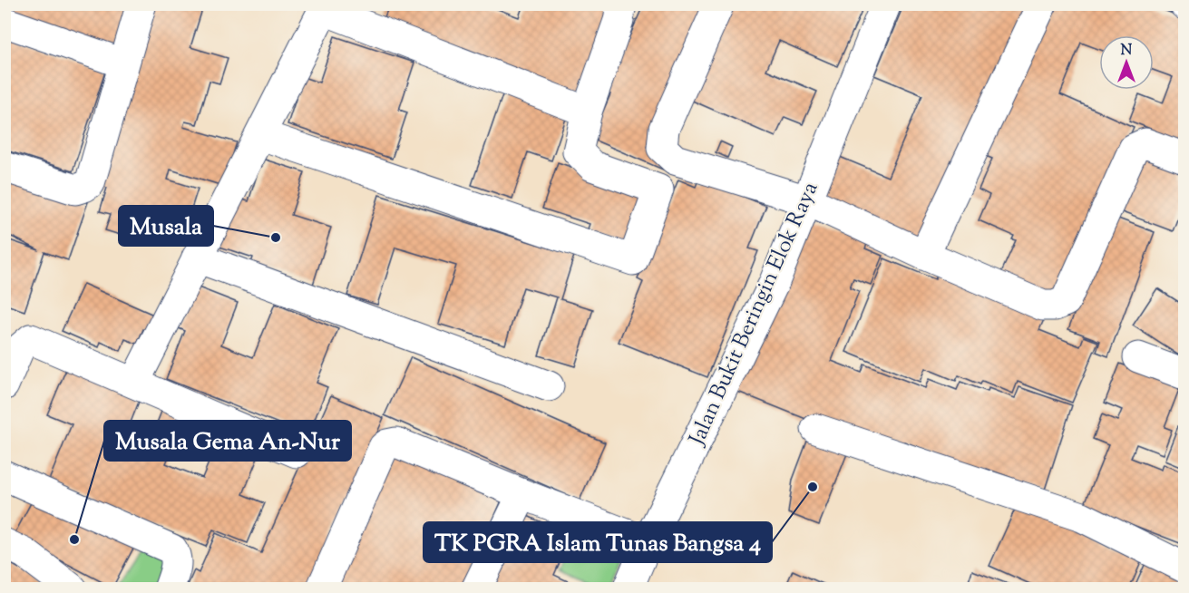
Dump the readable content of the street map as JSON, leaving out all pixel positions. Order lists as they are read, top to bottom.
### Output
{
  "streets": {
    "street": ["Jalan Bukit Beringin Elok Raya"]
  },
  "places": ["Musala", "TK PGRA Islam Tunas Bangsa 4", "Musala Gema An-Nur"],
  "north": "top"
}
